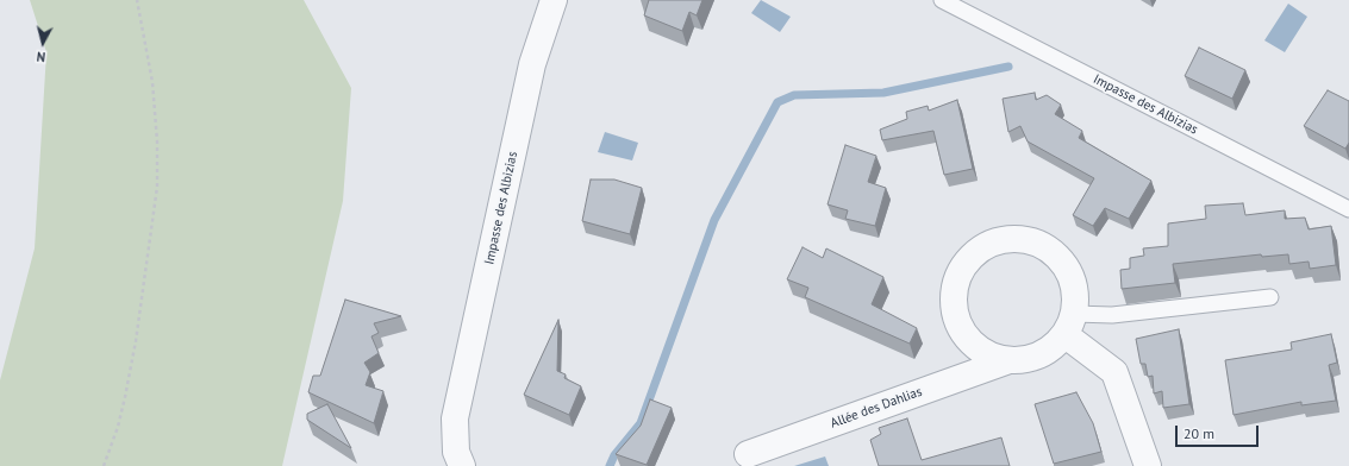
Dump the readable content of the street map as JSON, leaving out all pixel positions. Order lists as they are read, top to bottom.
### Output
{
  "streets": {
    "street": ["Impasse des Albizias", "Allée des Dahlias"]
  },
  "scale_bar": "20 m",
  "north": "bottom"
}
